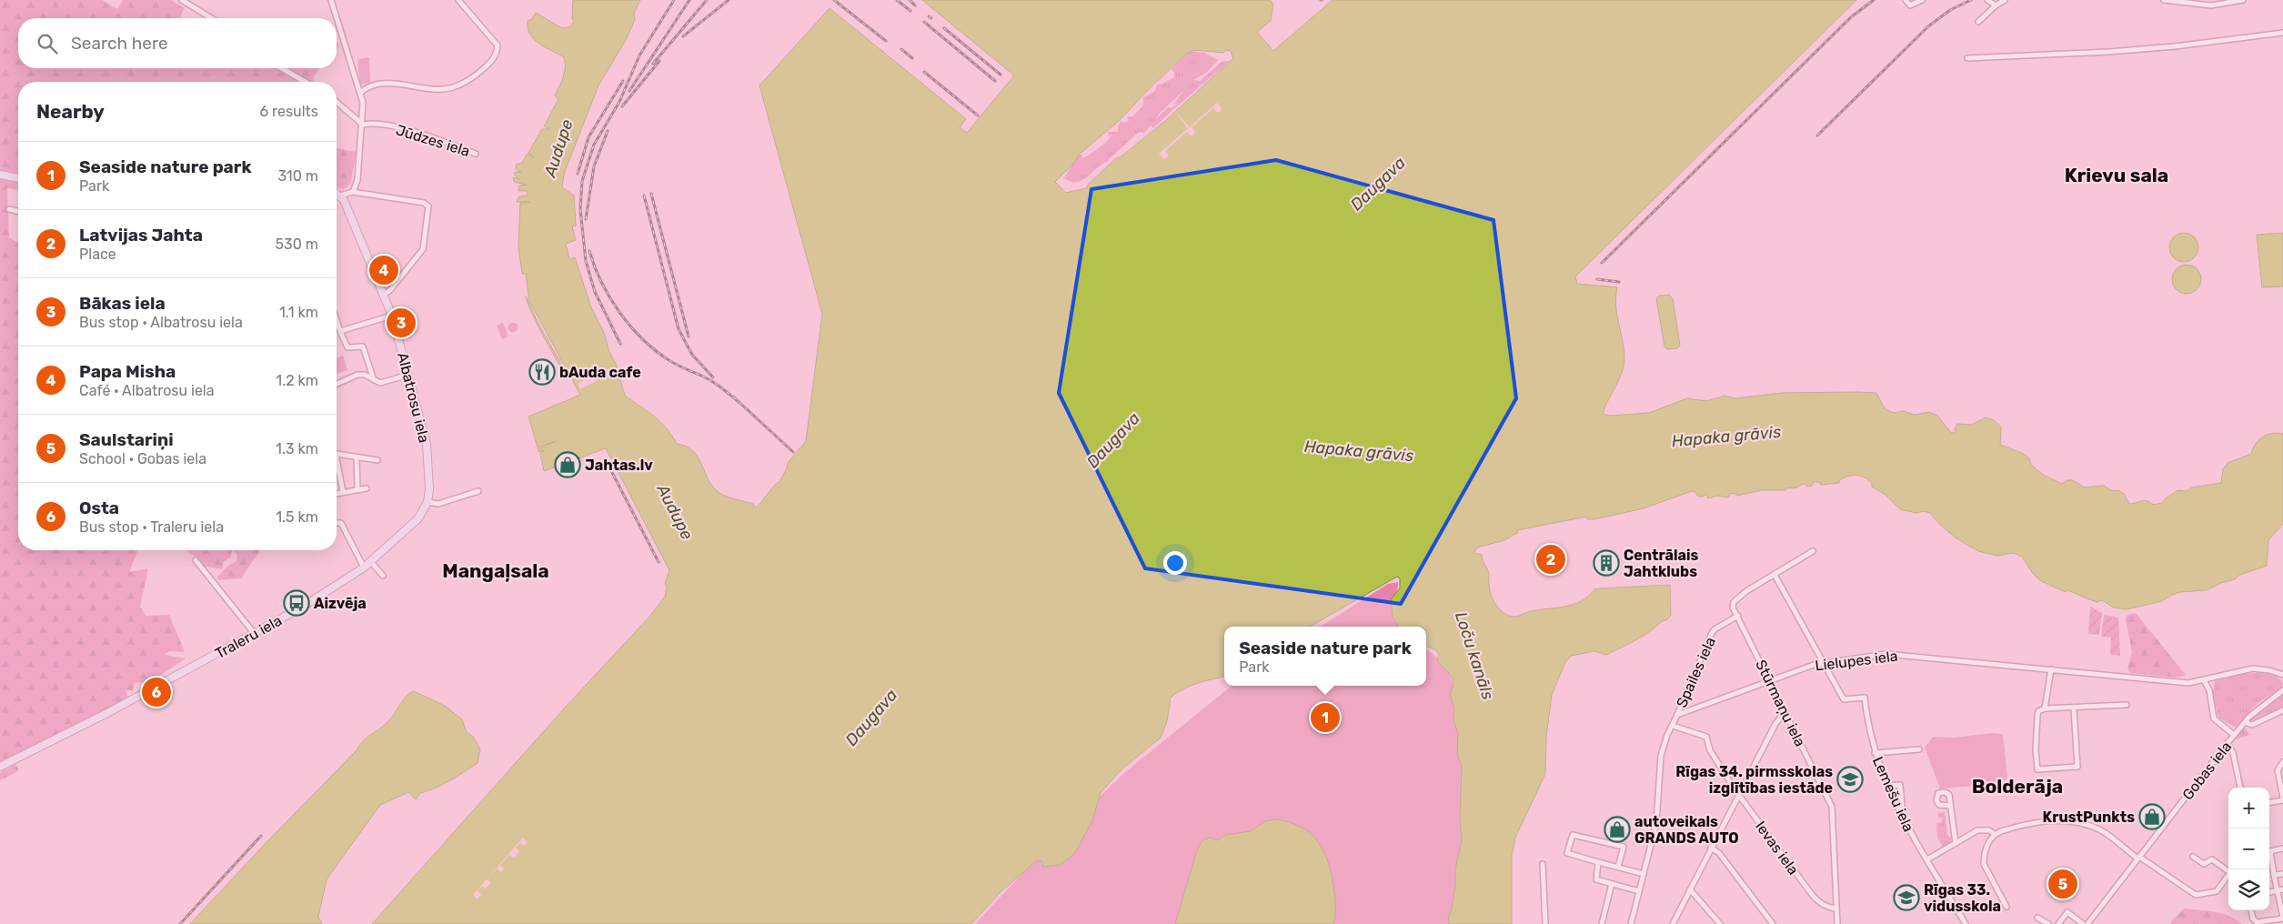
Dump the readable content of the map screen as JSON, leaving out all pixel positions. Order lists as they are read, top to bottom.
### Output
{
  "streets": {
    "main road": ["Albatrosu iela", "Traleru iela"],
    "street": [
      "Jūdzes iela",
      "Lielupes iela",
      "Spailes iela",
      "Stūrmaņu iela",
      "Gobas iela",
      "Lemešu iela",
      "Ievas iela"
    ]
  },
  "crossings": [
    ["Albatrosu iela", "Traleru iela"],
    ["Lielupes iela", "Spailes iela"],
    ["Lielupes iela", "Stūrmaņu iela"],
    ["Lielupes iela", "Lemešu iela"],
    ["Spailes iela", "Stūrmaņu iela"],
    ["Stūrmaņu iela", "Lemešu iela"],
    ["Stūrmaņu iela", "Ievas iela"]
  ],
  "districts": ["Krievu sala", "Mangaļsala", "Bolderāja"],
  "water": [
    "Audupe",
    "Daugava",
    "Hapaka grāvis",
    "Loču kanāls"
  ],
  "places": {
    "restaurant": ["bAuda cafe"],
    "shop": ["Jahtas.lv", "KrustPunkts", "autoveikals GRANDS AUTO"],
    "building": ["Centrālais Jahtklubs"],
    "bus stop": ["Aizvēja"],
    "school or university": ["Rīgas 34. pirmsskolas izglītības iestāde", "Rīgas 33. vidusskola"]
  },
  "page": {
    "search": "Search here",
    "heading": ["Nearby", "6 results"],
    "list": [
      {
        "mark": "1",
        "name": "Seaside nature park",
        "note": "Park",
        "value": "310 m"
      },
      {
        "mark": "2",
        "name": "Latvijas Jahta",
        "note": "Place",
        "value": "530 m"
      },
      {
        "mark": "3",
        "name": "Bākas iela",
        "note": "Bus stop · Albatrosu iela",
        "value": "1.1 km"
      },
      {
        "mark": "4",
        "name": "Papa Misha",
        "note": "Café · Albatrosu iela",
        "value": "1.2 km"
      },
      {
        "mark": "5",
        "name": "Saulstariņi",
        "note": "School · Gobas iela",
        "value": "1.3 km"
      },
      {
        "mark": "6",
        "name": "Osta",
        "note": "Bus stop · Traleru iela",
        "value": "1.5 km"
      }
    ],
    "pins": [
      "4",
      "3",
      "2",
      "6",
      "1",
      "5"
    ],
    "popup": ["Seaside nature park", "Park"],
    "map_buttons": ["+", "−"]
  }
}
